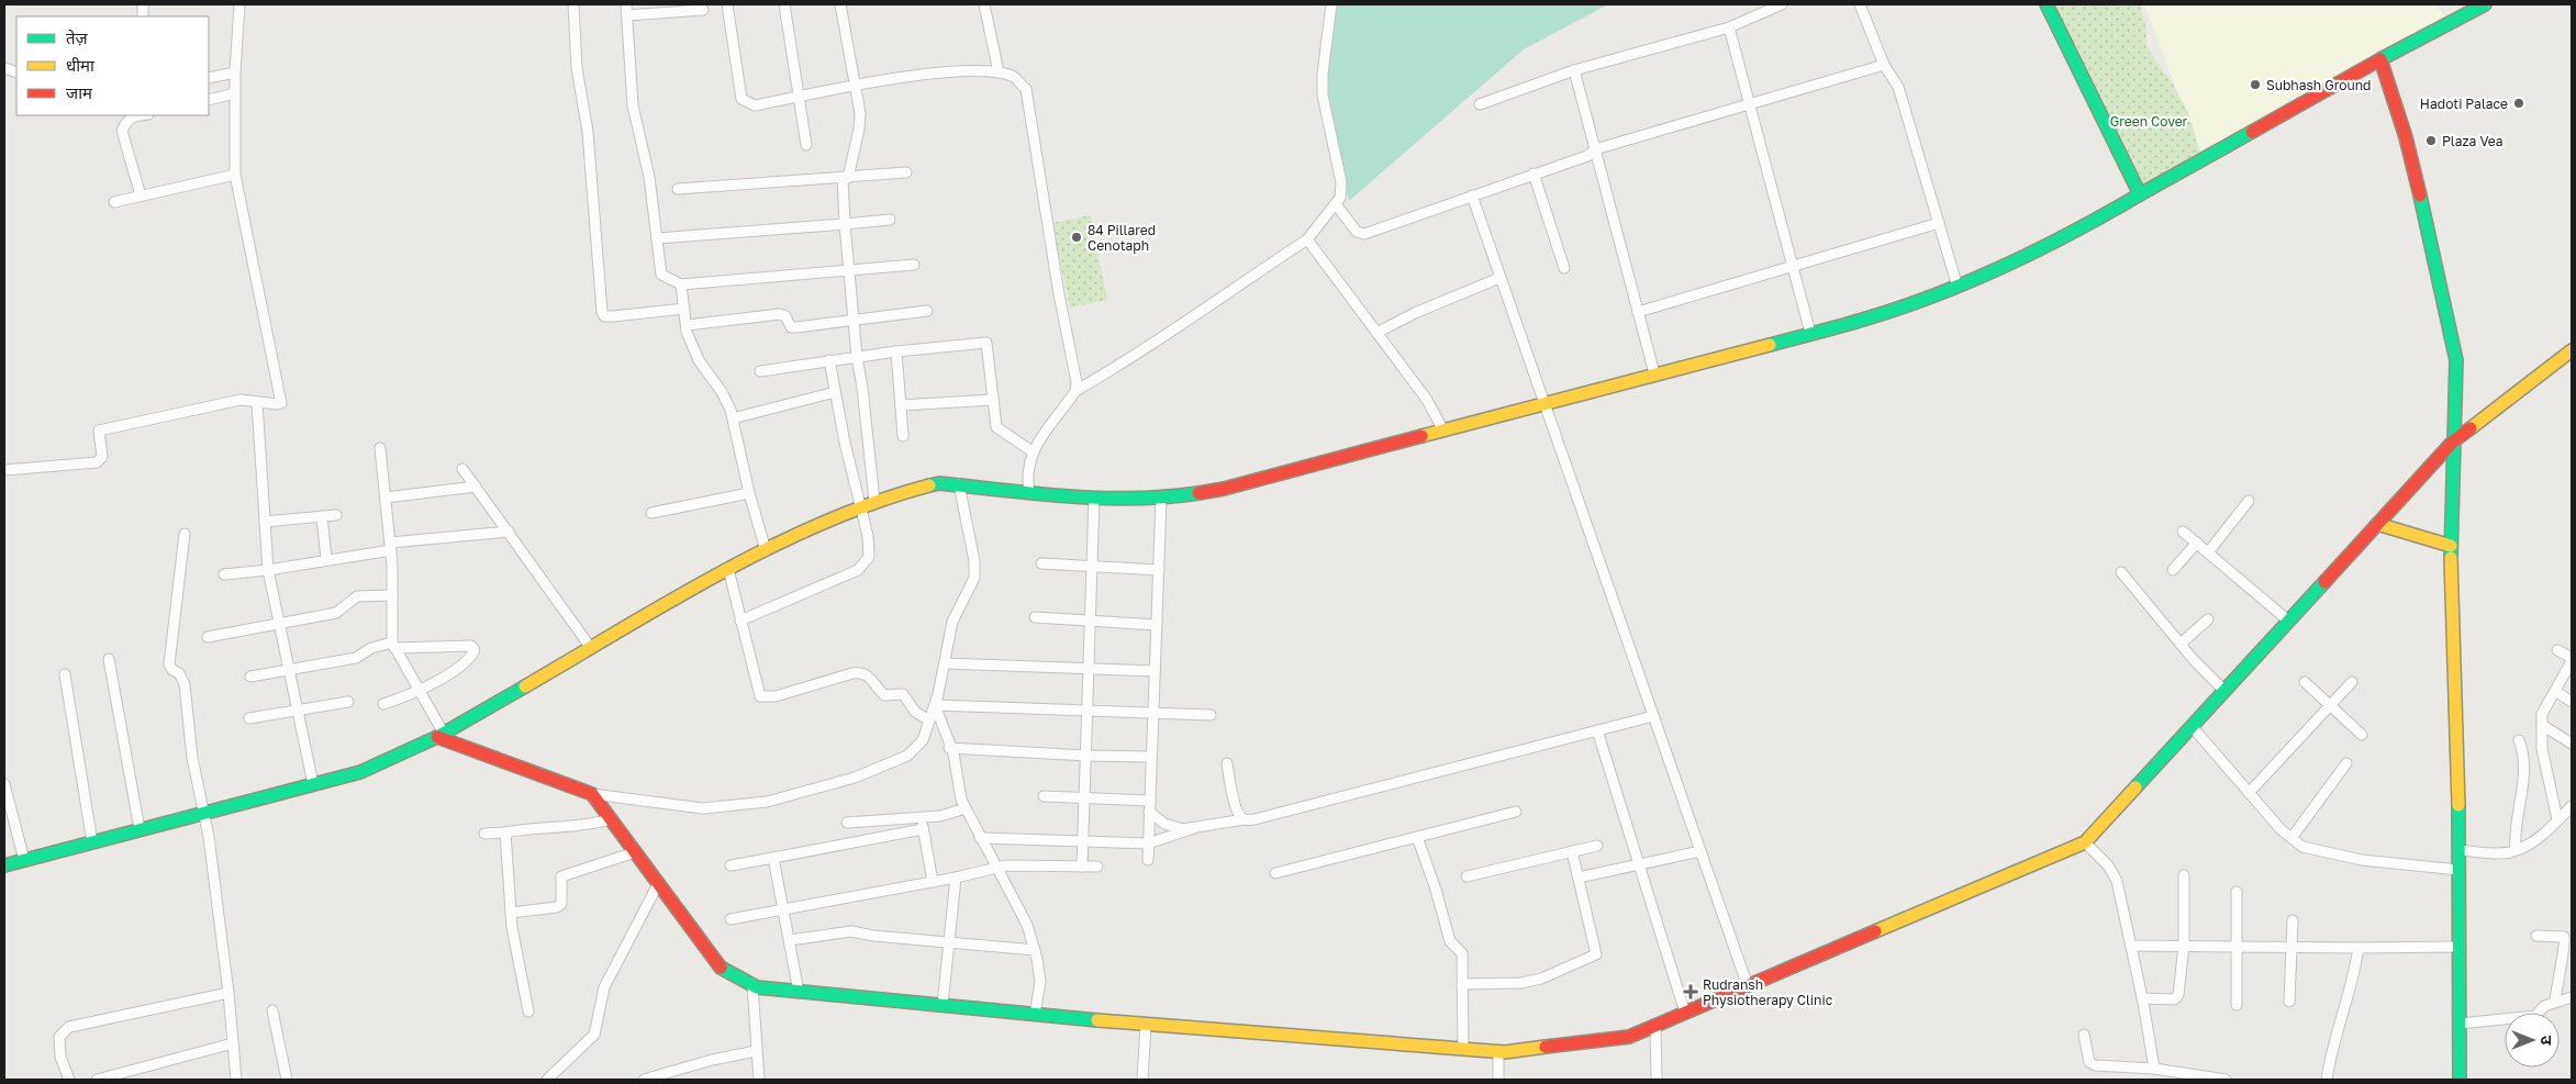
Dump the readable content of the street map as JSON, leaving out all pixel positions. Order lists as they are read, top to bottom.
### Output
{
  "parks": ["Green Cover"],
  "places": {
    "other": [
      "Subhash Ground",
      "Hadoti Palace",
      "Plaza Vea",
      "84 Pillared Cenotaph"
    ],
    "health": ["Rudransh Physiotherapy Clinic"]
  },
  "legend": ["तेज़", "धीमा", "जाम"],
  "north": "right"
}
